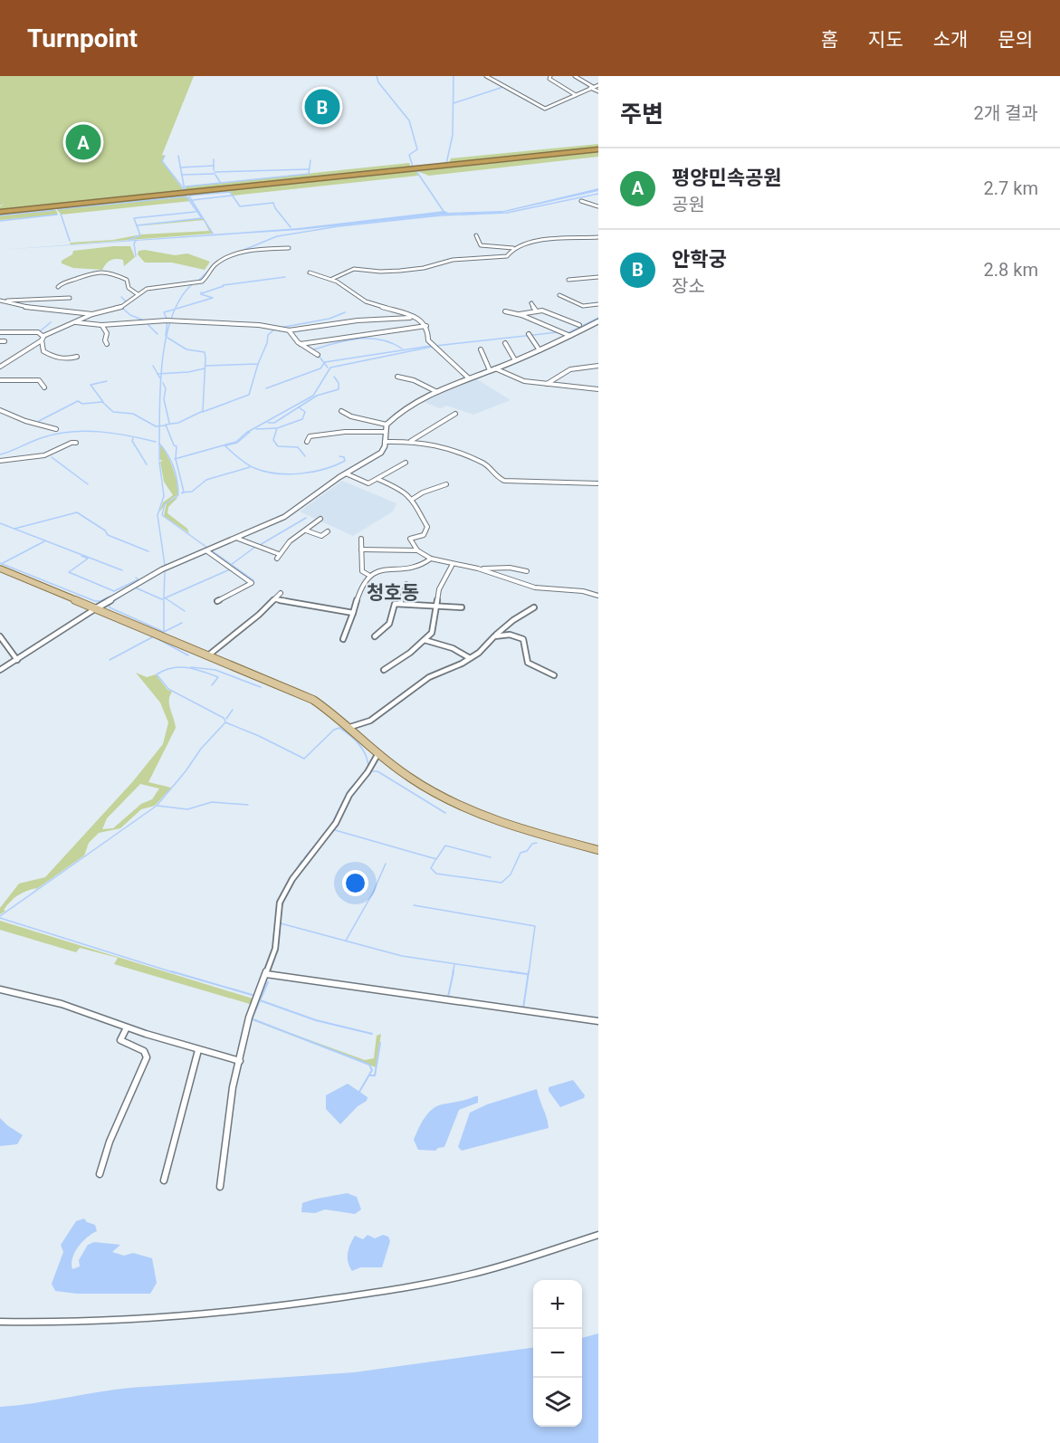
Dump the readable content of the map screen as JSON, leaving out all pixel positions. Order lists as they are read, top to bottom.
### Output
{
  "districts": ["청호동"],
  "page": {
    "header": "Turnpoint",
    "nav": [
      "홈",
      "지도",
      "소개",
      "문의"
    ],
    "heading": ["주변", "2개 결과"],
    "pins": ["B", "A"],
    "list": [
      {
        "mark": "A",
        "name": "평양민속공원",
        "note": "공원",
        "value": "2.7 km"
      },
      {
        "mark": "B",
        "name": "안학궁",
        "note": "장소",
        "value": "2.8 km"
      }
    ],
    "map_buttons": ["+", "−"]
  }
}
